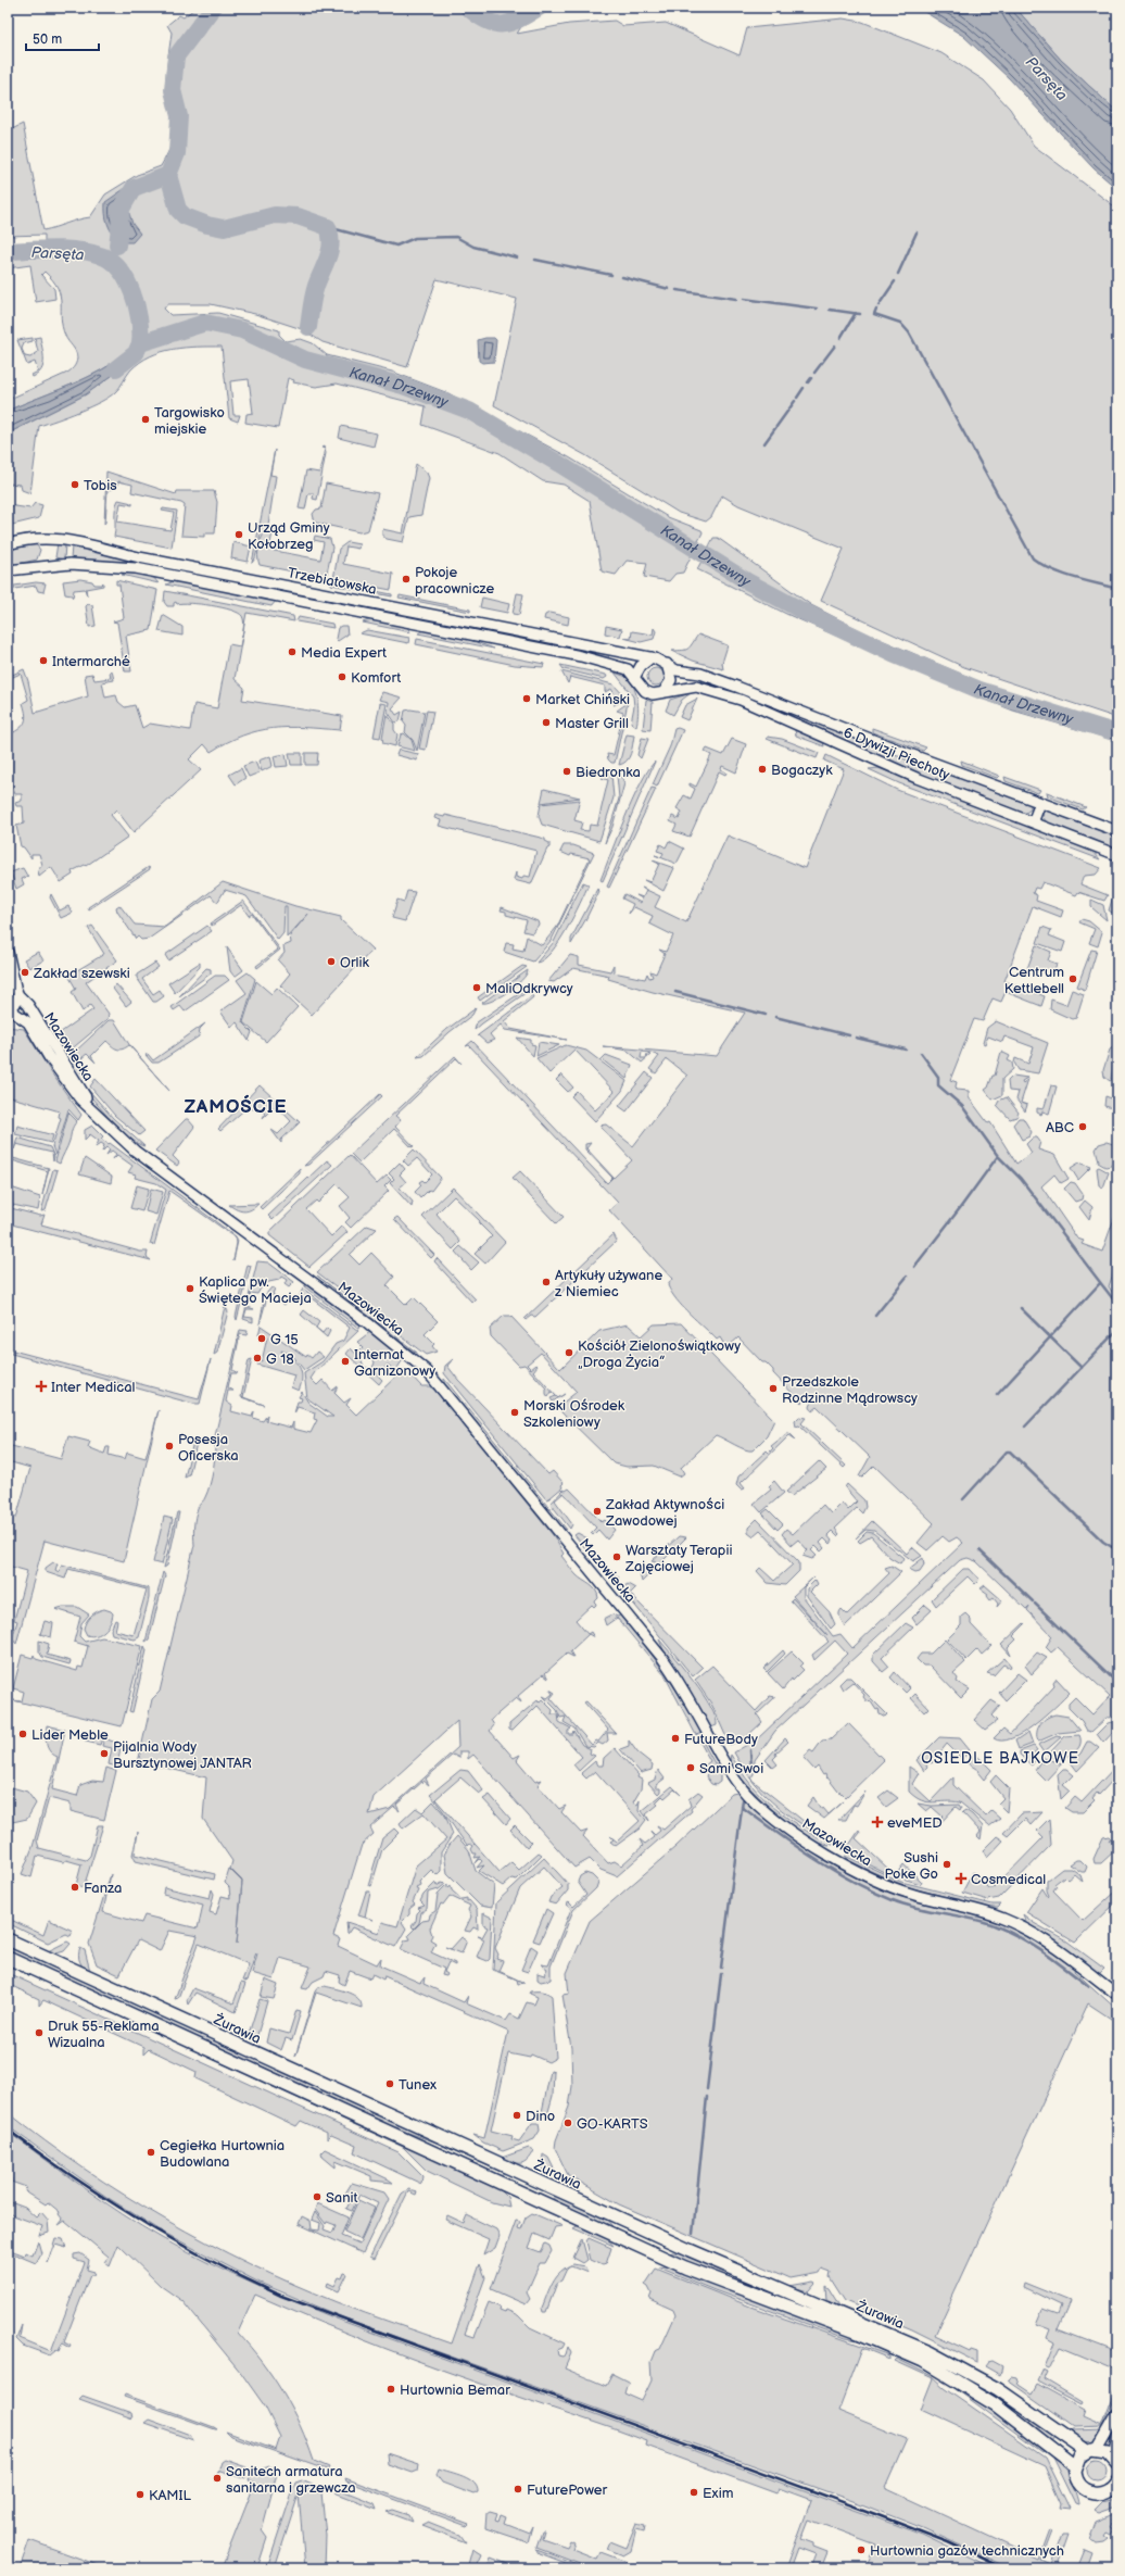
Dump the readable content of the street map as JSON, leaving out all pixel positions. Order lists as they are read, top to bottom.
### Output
{
  "streets": {
    "main road": ["Żurawia"],
    "street": ["Trzebiatowska", "6 Dywizji Piechoty", "Mazowiecka"]
  },
  "crossings": [
    ["Trzebiatowska", "6 Dywizji Piechoty"]
  ],
  "districts": ["ZAMOŚCIE", "OSIEDLE BAJKOWE"],
  "water": ["Parsęta", "Kanał Drzewny"],
  "places": {
    "other": [
      "Targowisko miejskie",
      "Tobis",
      "Urząd Gminy Kołobrzeg",
      "Pokoje pracownicze",
      "Media Expert",
      "Intermarché",
      "Komfort",
      "Market Chiński",
      "Master Grill",
      "Bogaczyk",
      "Biedronka",
      "Orlik",
      "Zakład szewski",
      "Centrum Kettlebell",
      "MaliOdkrywcy",
      "ABC",
      "Artykuły używane z Niemiec",
      "Kaplica pw. Świętego Macieja",
      "G 15",
      "Kościół Zielonoświątkowy „Droga Życia”",
      "G 18",
      "Internat Garnizonowy",
      "Przedszkole Rodzinne Mądrowscy",
      "Morski Ośrodek Szkoleniowy",
      "Posesja Oficerska",
      "Zakład Aktywności Zawodowej",
      "Warsztaty Terapii Zajęciowej",
      "Lider Meble",
      "FutureBody",
      "Pijalnia Wody Bursztynowej JANTAR",
      "Sami Swoi",
      "Sushi Poke Go",
      "Fanza",
      "Druk 55-Reklama Wizualna",
      "Tunex",
      "Dino",
      "GO-KARTS",
      "Cegiełka Hurtownia Budowlana",
      "Sanit",
      "Hurtownia Bemar",
      "Sanitech armatura sanitarna i grzewcza",
      "FuturePower",
      "Exim",
      "KAMIL",
      "Hurtownia gazów technicznych"
    ],
    "health": ["Inter Medical", "eveMED", "Cosmedical"]
  },
  "scale_bar": "50 m"
}
